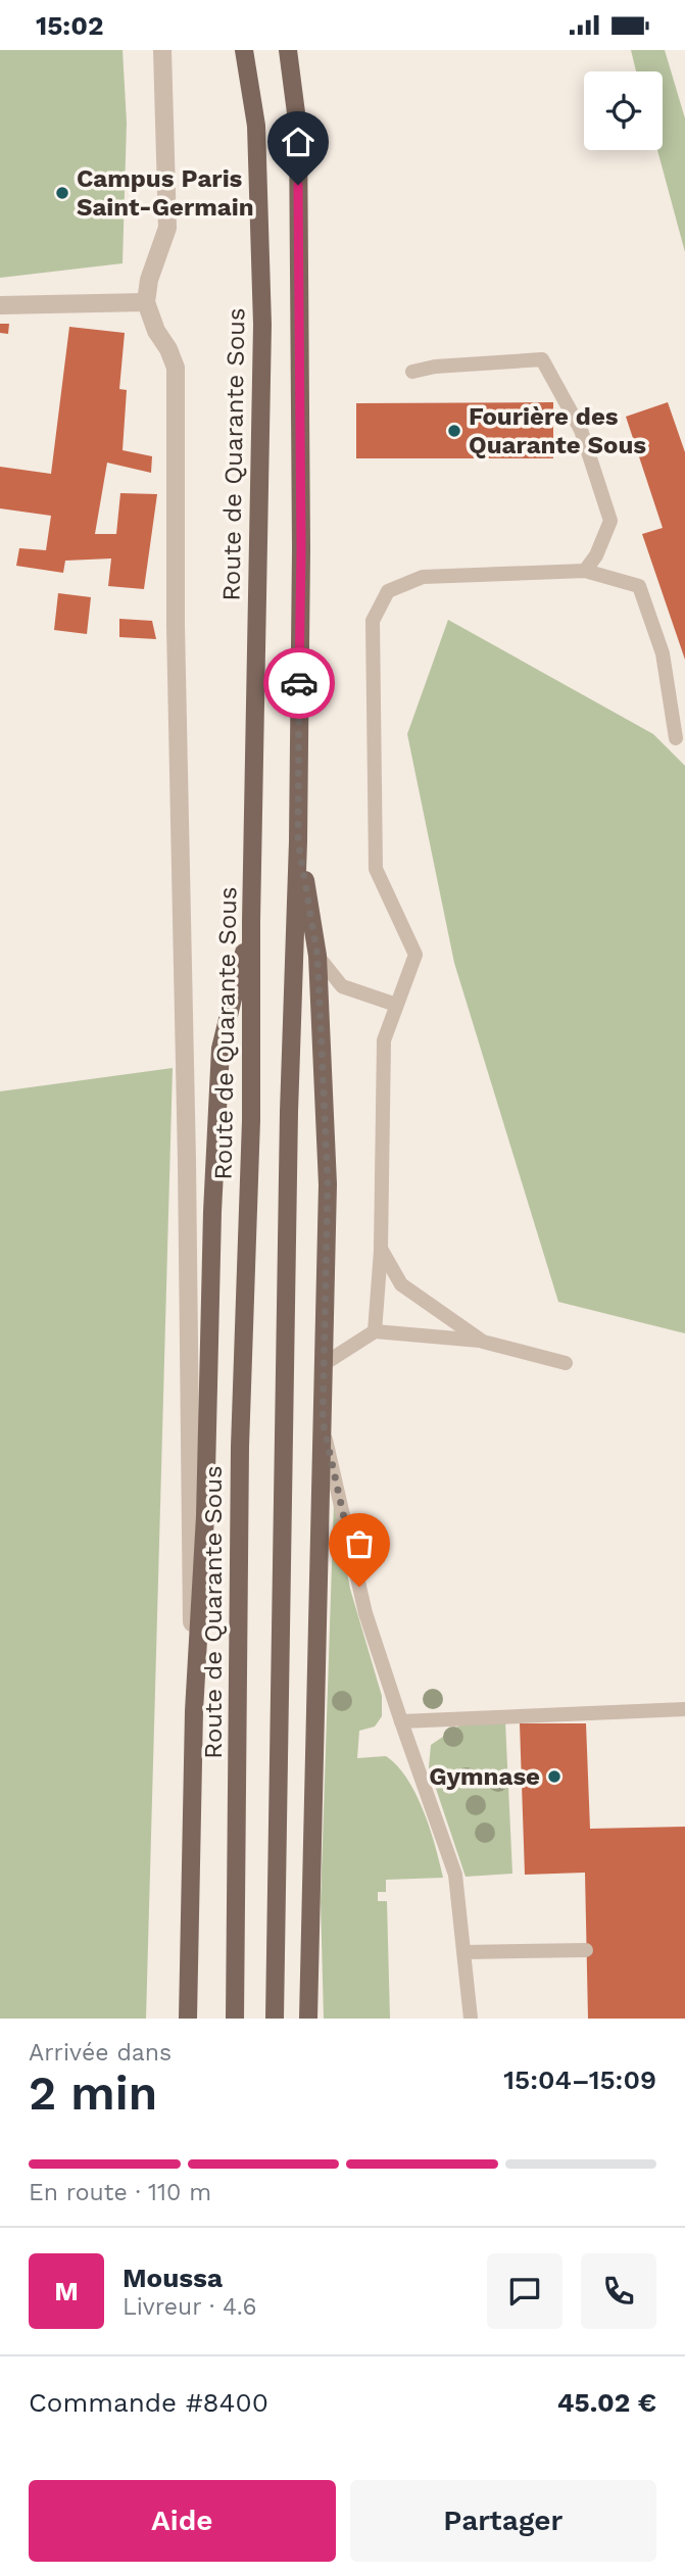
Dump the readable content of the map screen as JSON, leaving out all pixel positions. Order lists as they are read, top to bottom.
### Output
{
  "streets": {
    "main road": ["Route de Quarante Sous"]
  },
  "places": ["Campus Paris Saint-Germain", "Fourière des Quarante Sous", "Gymnase"],
  "page": {
    "status": "15:02",
    "heading": ["2 min", "Arrivée dans", "15:04–15:09"],
    "panel": [
      "Moussa",
      "Livreur · 4.6",
      "Commande #8400",
      "45.02 €"
    ],
    "bar": "En route · 110 m",
    "round": "M",
    "buttons": ["Aide", "Partager"]
  }
}
